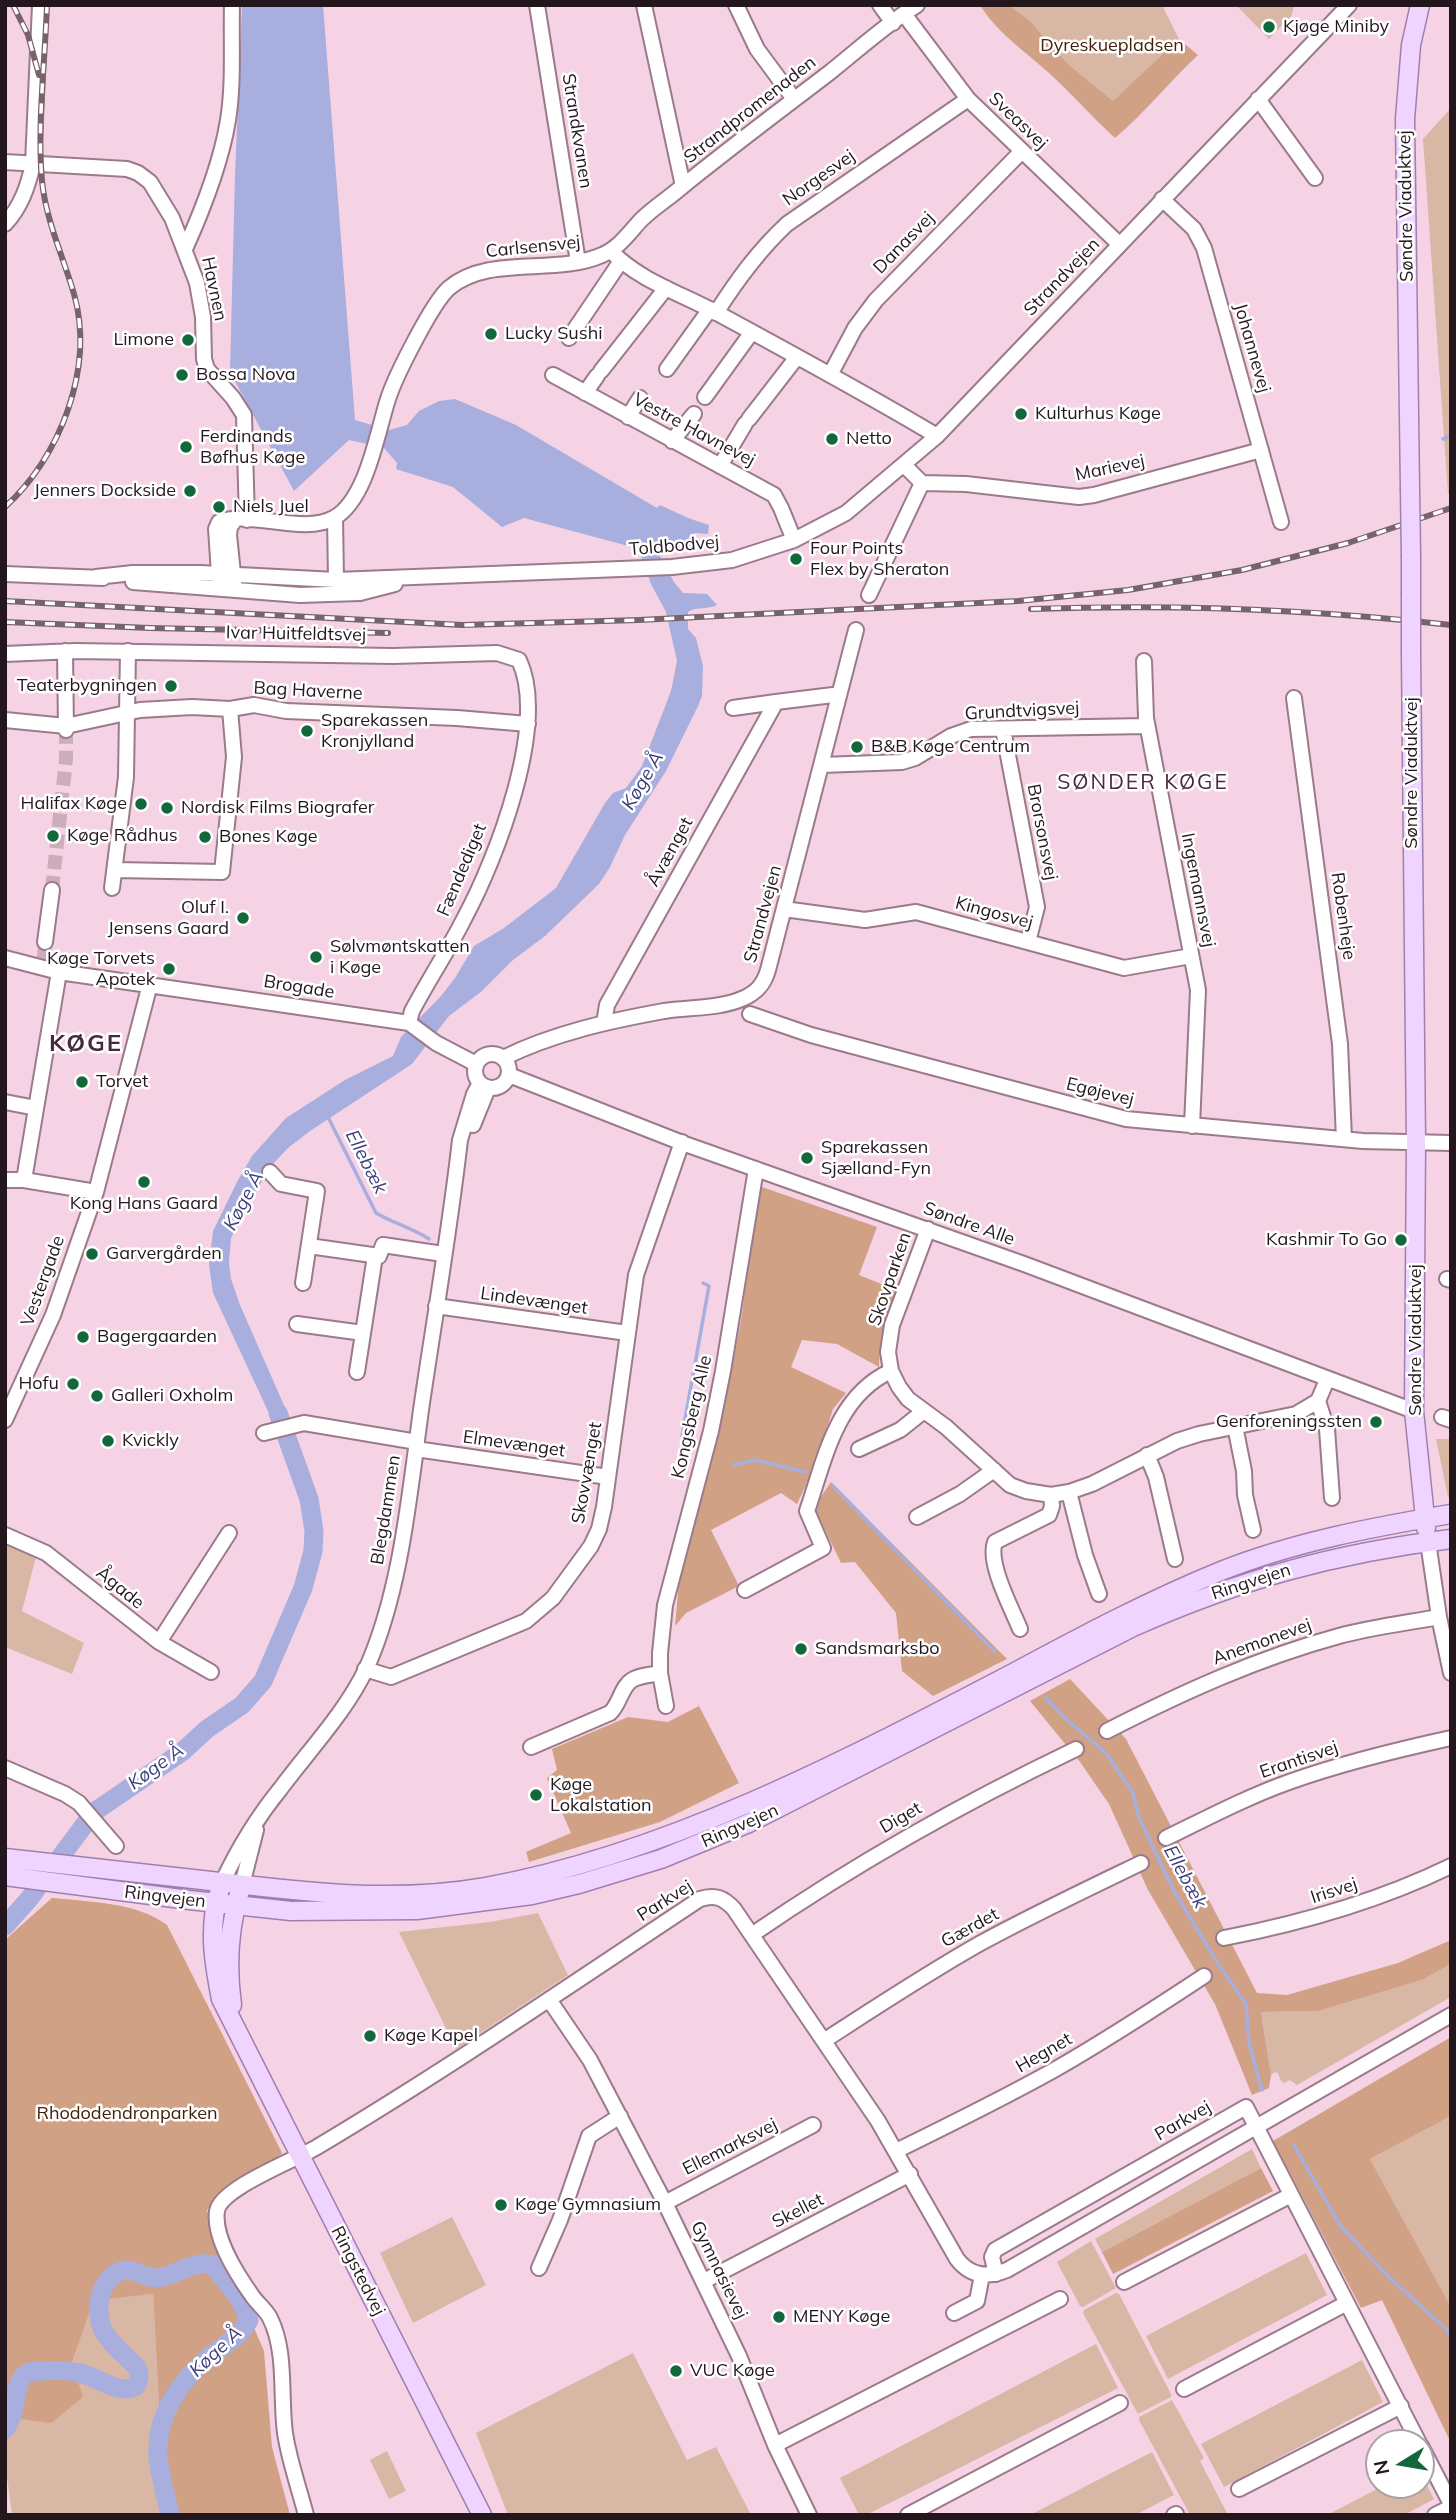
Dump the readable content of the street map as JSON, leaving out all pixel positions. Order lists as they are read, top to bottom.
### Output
{
  "streets": {
    "main road": ["Søndre Viaduktvej", "Ringvejen", "Ringstedvej"],
    "street": [
      "Strandpromenaden",
      "Sveasvej",
      "Strandkvanen",
      "Norgesvej",
      "Danasvej",
      "Carlsensvej",
      "Strandvejen",
      "Havnen",
      "Johannevej",
      "Vestre Havnevej",
      "Marievej",
      "Toldbodvej",
      "Ivar Huitfeldtsvej",
      "Bag Haverne",
      "Grundtvigsvej",
      "Brorsonsvej",
      "Åvænget",
      "Fændediget",
      "Ingemannsvej",
      "Kingosvej",
      "Robenheje",
      "Brogade",
      "Egøjevej",
      "Søndre Alle",
      "Skovparken",
      "Vestergade",
      "Lindevænget",
      "Kongsberg Alle",
      "Elmevænget",
      "Skovvænget",
      "Blegdammen",
      "Ågade",
      "Anemonevej",
      "Erantisvej",
      "Diget",
      "Irisvej",
      "Parkvej",
      "Gærdet",
      "Hegnet",
      "Ellemarksvej",
      "Skellet",
      "Gymnasievej"
    ]
  },
  "crossings": [
    ["Strandpromenaden", "Sveasvej"],
    ["Strandpromenaden", "Carlsensvej"],
    ["Sveasvej", "Norgesvej"],
    ["Sveasvej", "Danasvej"],
    ["Sveasvej", "Strandvejen"],
    ["Strandkvanen", "Carlsensvej"],
    ["Søndre Viaduktvej", "Egøjevej"],
    ["Søndre Viaduktvej", "Søndre Alle"],
    ["Søndre Viaduktvej", "Ringvejen"],
    ["Strandvejen", "Johannevej"],
    ["Strandvejen", "Toldbodvej"],
    ["Strandvejen", "Grundtvigsvej"],
    ["Strandvejen", "Åvænget"],
    ["Strandvejen", "Kingosvej"],
    ["Strandvejen", "Brogade"],
    ["Strandvejen", "Søndre Alle"],
    ["Strandvejen", "Blegdammen"],
    ["Havnen", "Toldbodvej"],
    ["Johannevej", "Marievej"],
    ["Vestre Havnevej", "Toldbodvej"],
    ["Ivar Huitfeldtsvej", "Bag Haverne"],
    ["Ivar Huitfeldtsvej", "Fændediget"],
    ["Bag Haverne", "Fændediget"],
    ["Grundtvigsvej", "Brorsonsvej"],
    ["Grundtvigsvej", "Ingemannsvej"],
    ["Brorsonsvej", "Kingosvej"],
    ["Fændediget", "Brogade"],
    ["Ingemannsvej", "Kingosvej"],
    ["Ingemannsvej", "Egøjevej"],
    ["Robenheje", "Egøjevej"],
    ["Brogade", "Søndre Alle"],
    ["Brogade", "Blegdammen"],
    ["Søndre Alle", "Skovparken"],
    ["Søndre Alle", "Kongsberg Alle"],
    ["Søndre Alle", "Skovvænget"],
    ["Søndre Alle", "Blegdammen"],
    ["Lindevænget", "Skovvænget"],
    ["Lindevænget", "Blegdammen"],
    ["Elmevænget", "Skovvænget"],
    ["Elmevænget", "Blegdammen"],
    ["Skovvænget", "Blegdammen"],
    ["Blegdammen", "Ringvejen"],
    ["Blegdammen", "Ringstedvej"],
    ["Ringvejen", "Ringstedvej"],
    ["Diget", "Parkvej"],
    ["Parkvej", "Gærdet"],
    ["Parkvej", "Hegnet"],
    ["Parkvej", "Skellet"],
    ["Parkvej", "Gymnasievej"],
    ["Parkvej", "Ringstedvej"],
    ["Ellemarksvej", "Gymnasievej"],
    ["Skellet", "Gymnasievej"]
  ],
  "districts": ["SØNDER KØGE", "KØGE"],
  "water": ["Køge Å", "Ellebæk"],
  "parks": ["Dyreskuepladsen", "Rhododendronparken"],
  "places": [
    "Kjøge Miniby",
    "Lucky Sushi",
    "Limone",
    "Bossa Nova",
    "Kulturhus Køge",
    "Netto",
    "Ferdinands Bøfhus Køge",
    "Jenners Dockside",
    "Niels Juel",
    "Four Points Flex by Sheraton",
    "Teaterbygningen",
    "Sparekassen Kronjylland",
    "B&B Køge Centrum",
    "Halifax Køge",
    "Nordisk Films Biografer",
    "Køge Rådhus",
    "Bones Køge",
    "Oluf I. Jensens Gaard",
    "Sølvmøntskatten i Køge",
    "Køge Torvets Apotek",
    "Torvet",
    "Sparekassen Sjælland-Fyn",
    "Kong Hans Gaard",
    "Kashmir To Go",
    "Garvergården",
    "Bagergaarden",
    "Hofu",
    "Galleri Oxholm",
    "Genforeningssten",
    "Kvickly",
    "Sandsmarksbo",
    "Køge Lokalstation",
    "Køge Kapel",
    "Køge Gymnasium",
    "MENY Køge",
    "VUC Køge"
  ],
  "north": "left"
}
